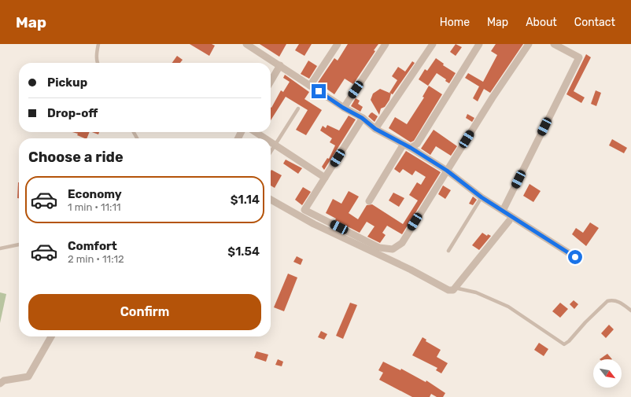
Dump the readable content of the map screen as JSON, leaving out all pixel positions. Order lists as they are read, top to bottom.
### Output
{
  "north": "bottom right",
  "page": {
    "header": "Map",
    "nav": [
      "Home",
      "Map",
      "About",
      "Contact"
    ],
    "banner": ["Pickup", "Drop-off"],
    "heading": "Choose a ride",
    "list": [
      {
        "name": "Economy",
        "note": "1 min · 11:11",
        "value": "$1.14"
      },
      {
        "name": "Comfort",
        "note": "2 min · 11:12",
        "value": "$1.54"
      }
    ],
    "buttons": "Confirm"
  }
}
